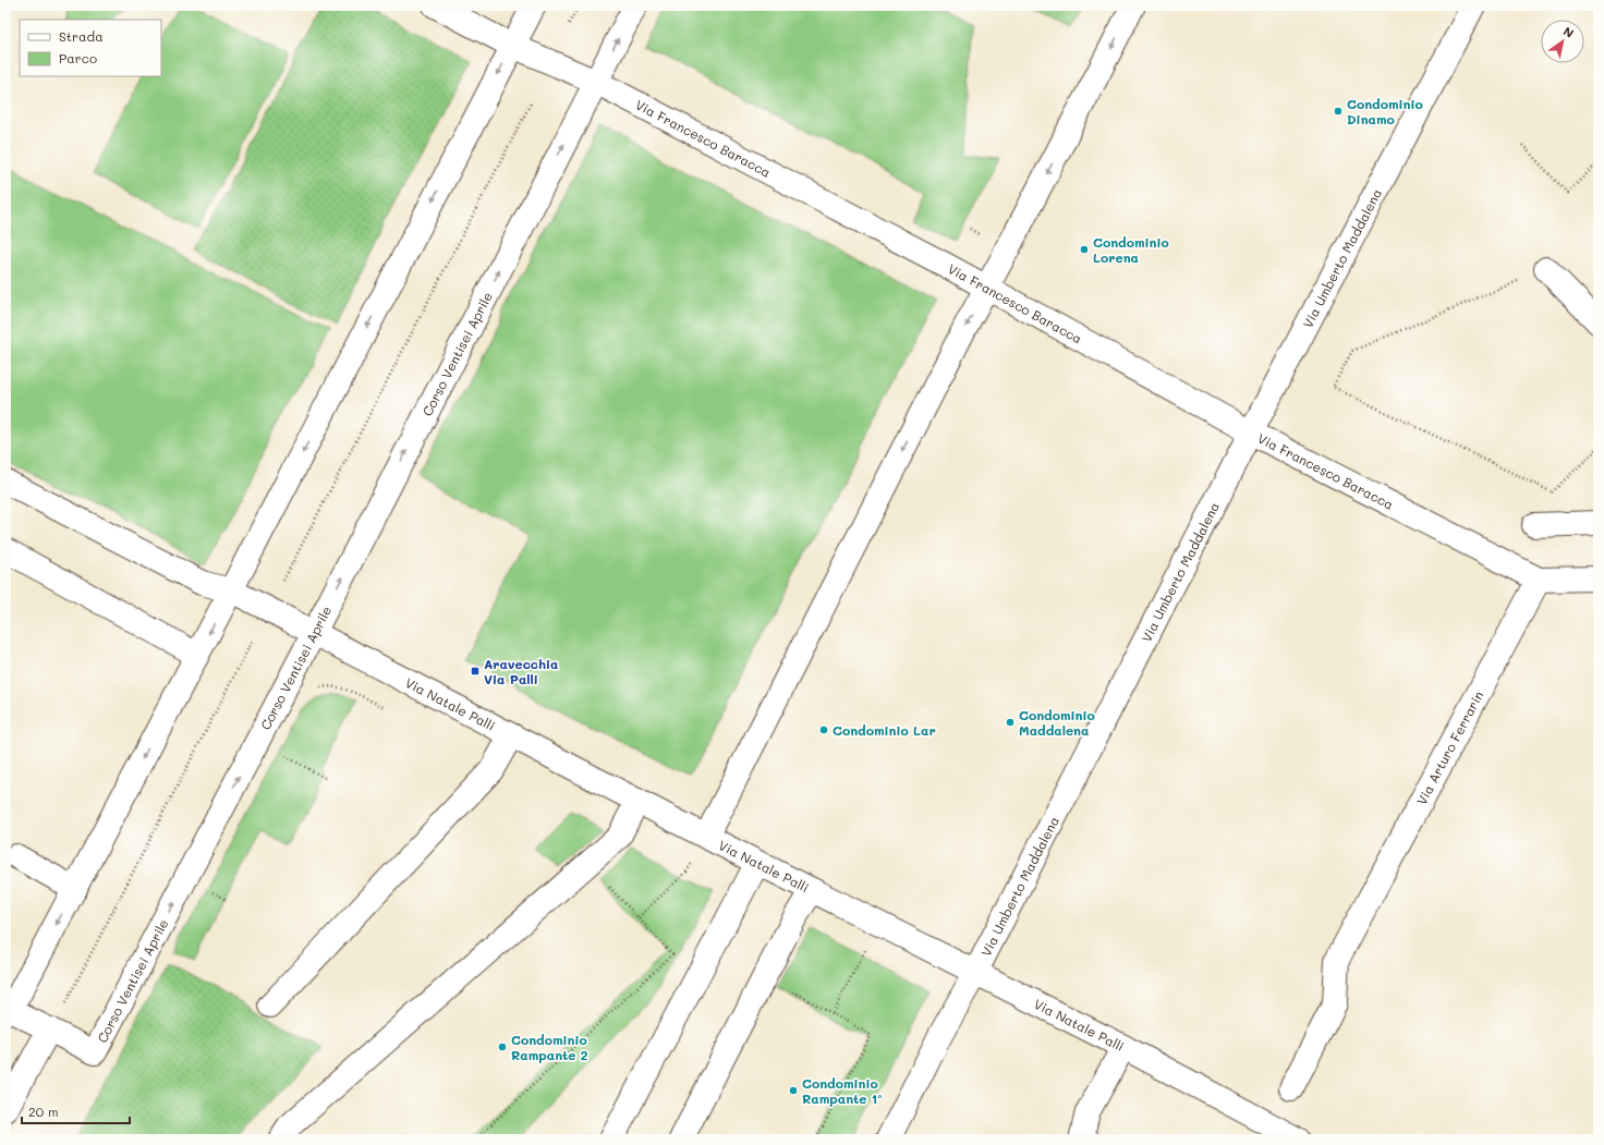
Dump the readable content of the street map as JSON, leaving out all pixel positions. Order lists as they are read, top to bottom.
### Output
{
  "streets": {
    "street": [
      "Via Francesco Baracca",
      "Via Umberto Maddalena",
      "Corso Ventisei Aprile",
      "Via Natale Palli",
      "Via Arturo Ferrarin"
    ]
  },
  "crossings": [
    ["Via Francesco Baracca", "Via Umberto Maddalena"],
    ["Via Francesco Baracca", "Corso Ventisei Aprile"],
    ["Via Francesco Baracca", "Via Arturo Ferrarin"],
    ["Via Umberto Maddalena", "Via Natale Palli"],
    ["Corso Ventisei Aprile", "Via Natale Palli"]
  ],
  "places": {
    "other": [
      "Condominio Dinamo",
      "Condominio Lorena",
      "Condominio Maddalena",
      "Condominio Lar",
      "Condominio Rampante 2",
      "Condominio Rampante 1º"
    ],
    "transit": ["Aravecchia Via Palli"]
  },
  "legend": ["Strada", "Parco"],
  "scale_bar": "20 m",
  "north": "top right"
}
